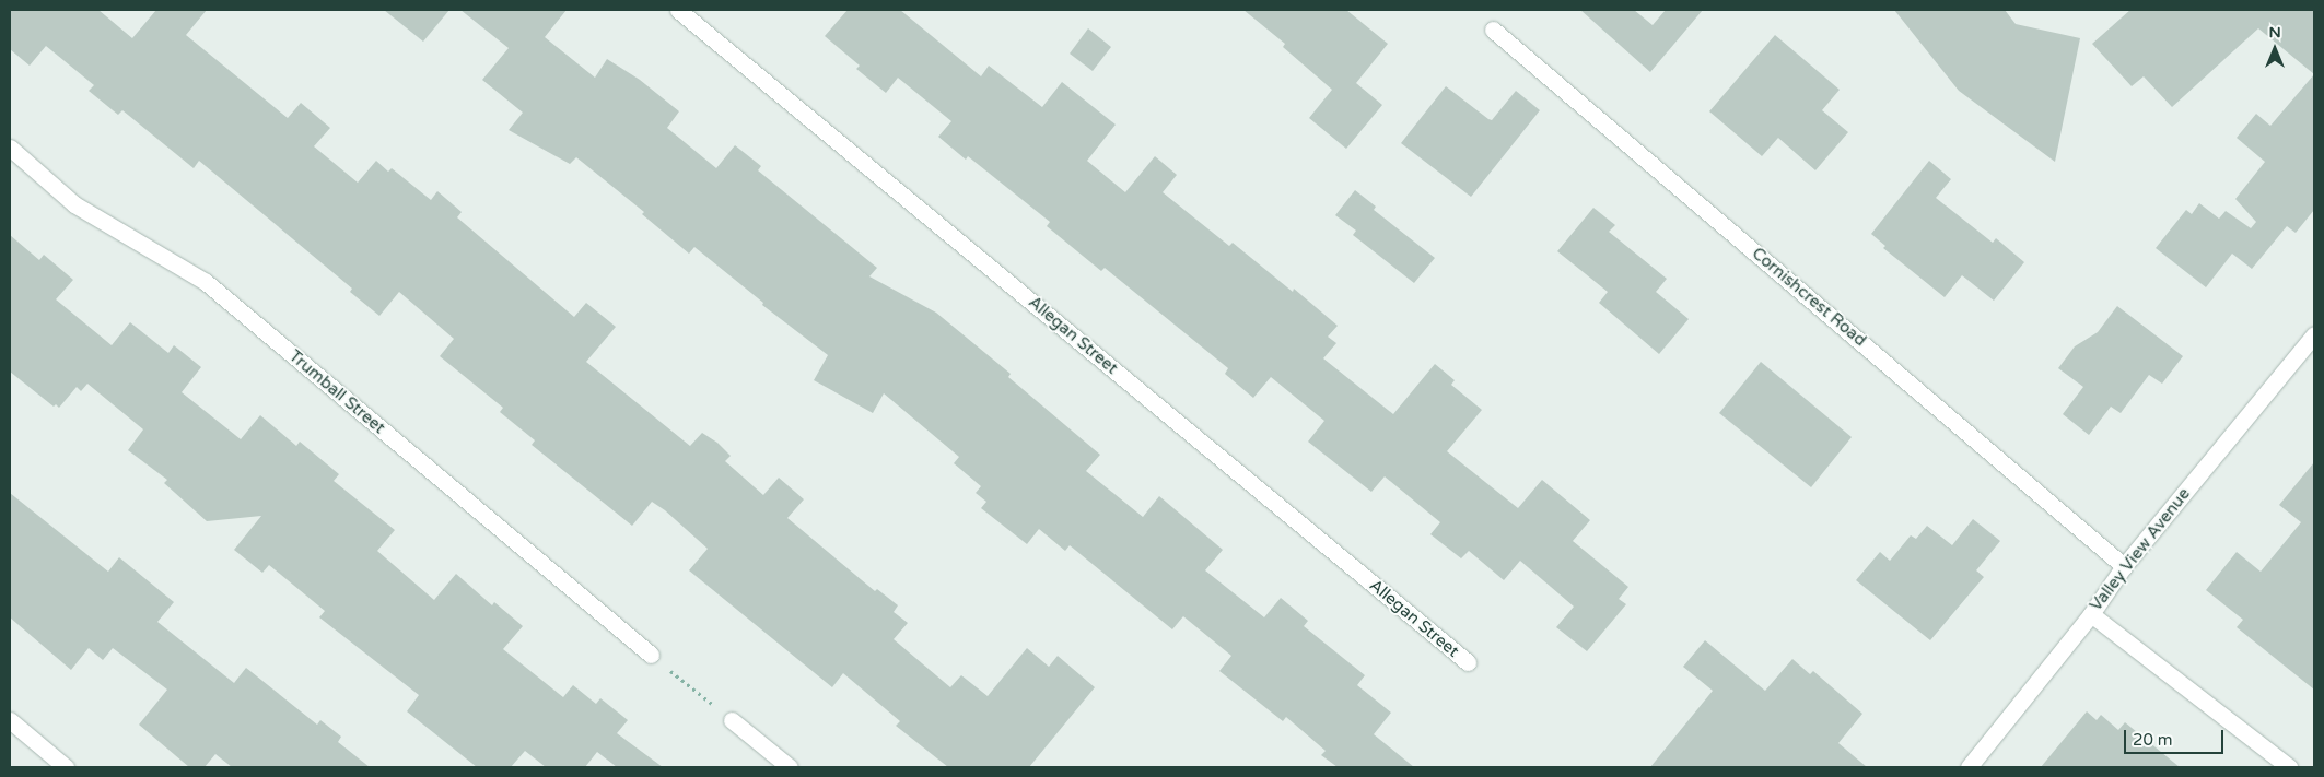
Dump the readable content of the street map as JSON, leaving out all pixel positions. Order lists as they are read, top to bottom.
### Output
{
  "streets": {
    "street": [
      "Cornishcrest Road",
      "Allegan Street",
      "Trumball Street",
      "Valley View Avenue"
    ]
  },
  "crossings": [
    ["Cornishcrest Road", "Valley View Avenue"]
  ],
  "scale_bar": "20 m",
  "north": "top"
}
